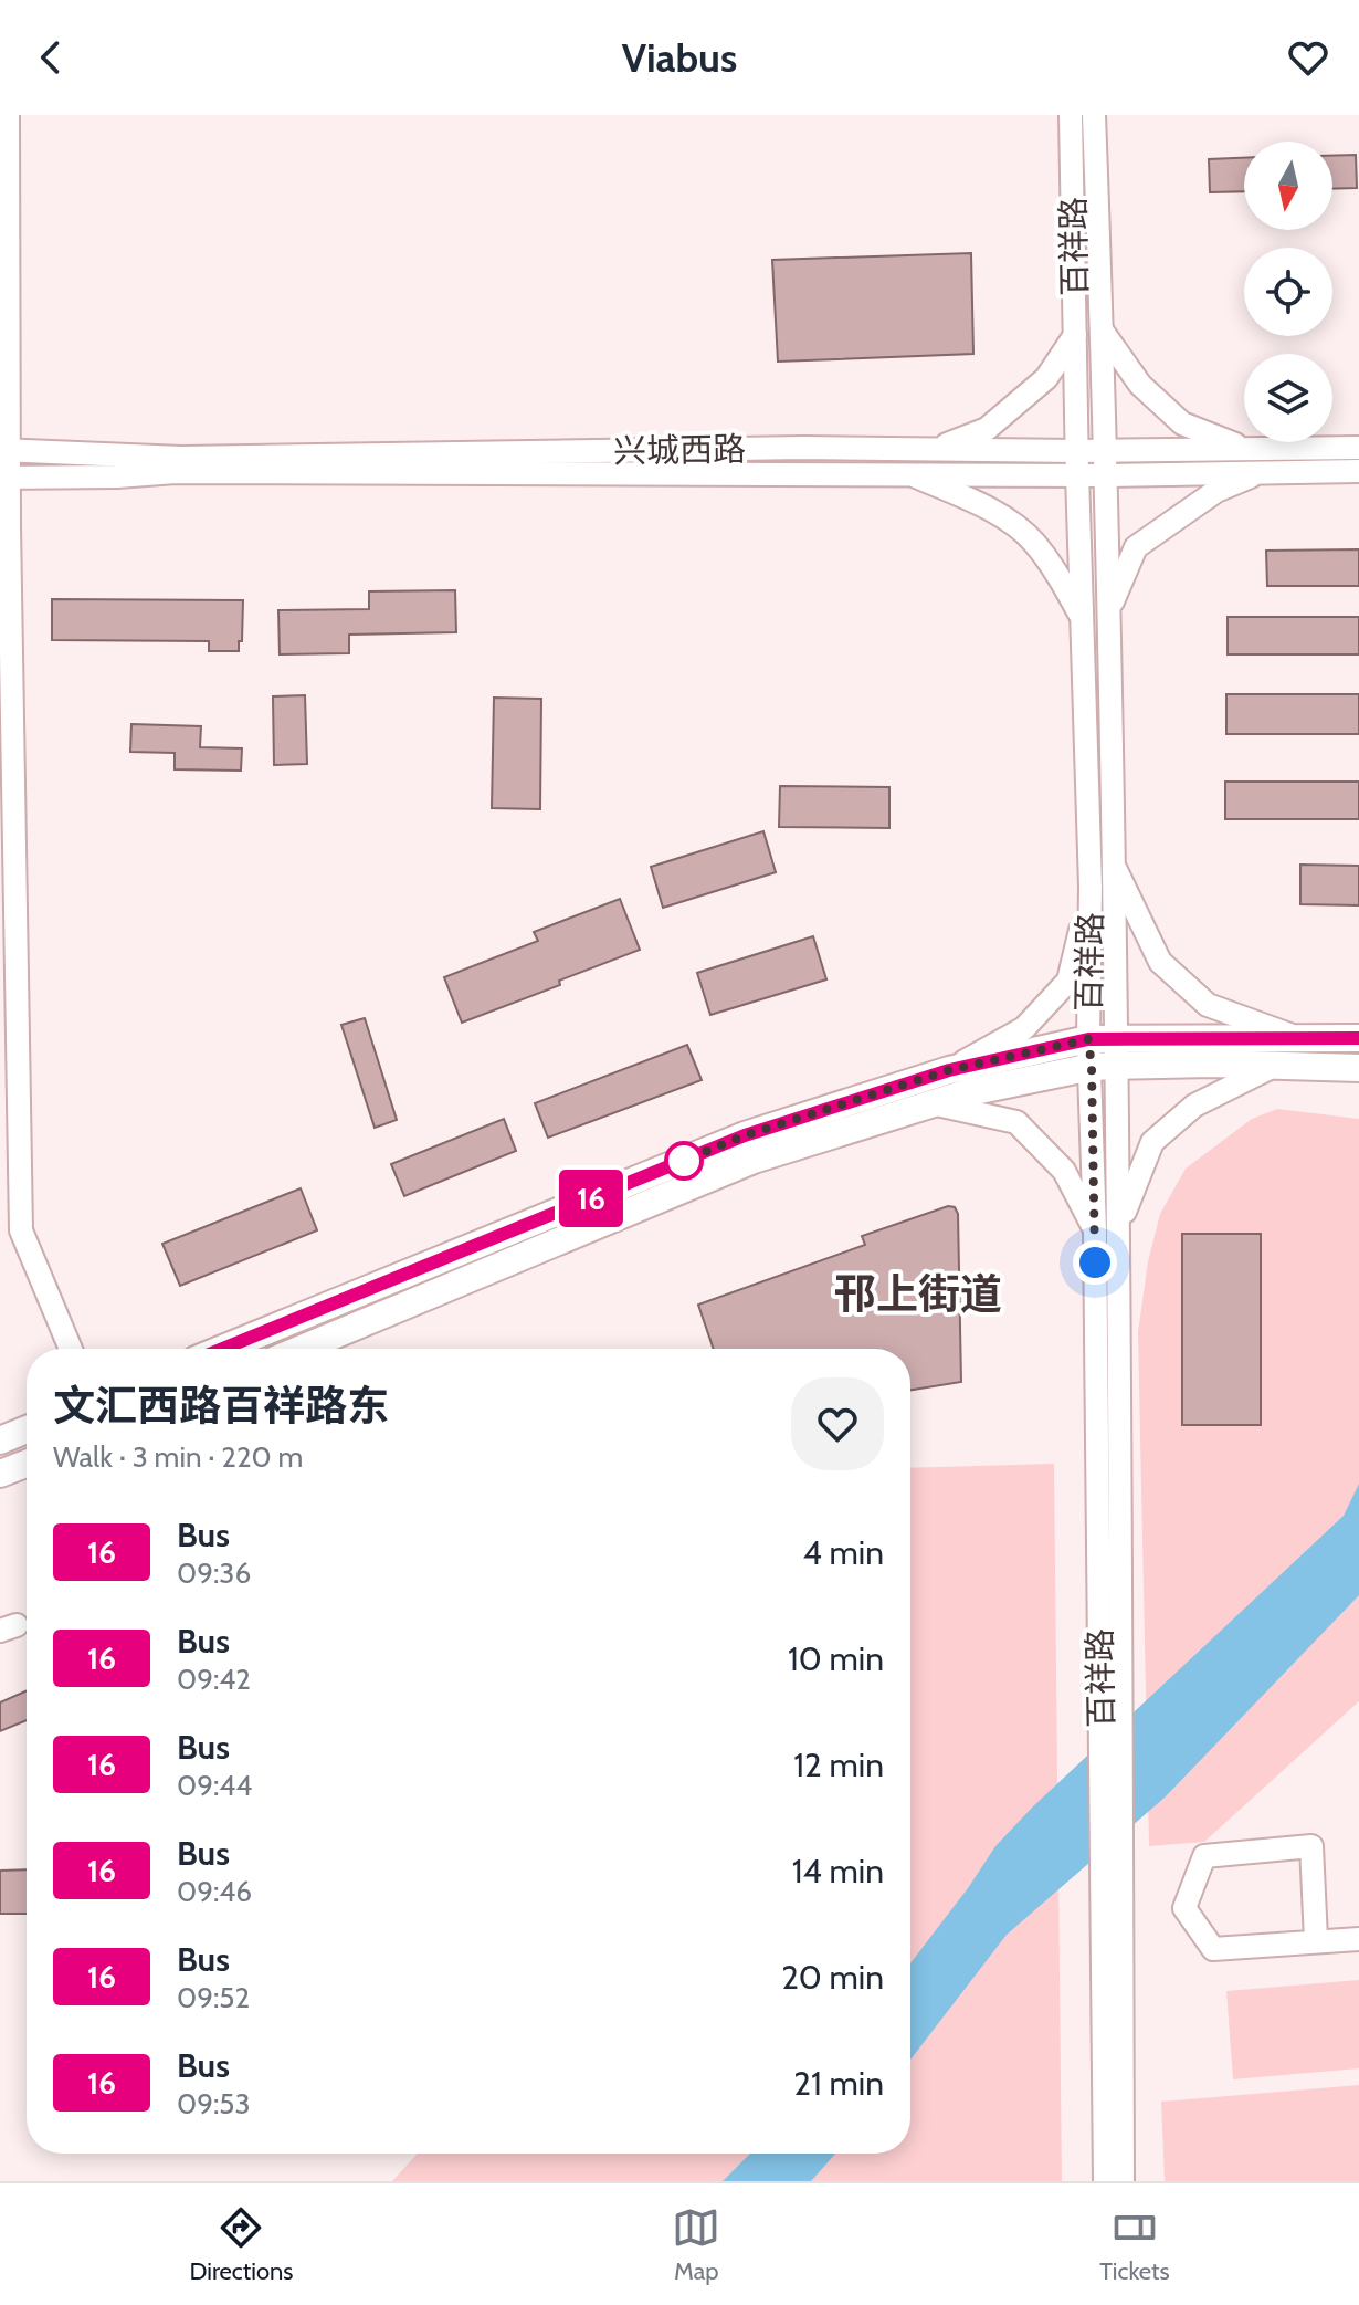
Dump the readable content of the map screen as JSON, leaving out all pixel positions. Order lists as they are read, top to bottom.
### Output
{
  "streets": {
    "street": ["百祥路", "兴城西路"]
  },
  "crossings": [
    ["百祥路", "兴城西路"]
  ],
  "districts": ["邗上街道"],
  "lines": ["bus line 16"],
  "north": "bottom",
  "page": {
    "header": "Viabus",
    "on_map": "16",
    "heading": ["文汇西路百祥路东", "Walk · 3 min · 220 m"],
    "list": [
      {
        "mark": "16",
        "name": "Bus",
        "note": "09:36",
        "value": "4 min"
      },
      {
        "mark": "16",
        "name": "Bus",
        "note": "09:42",
        "value": "10 min"
      },
      {
        "mark": "16",
        "name": "Bus",
        "note": "09:44",
        "value": "12 min"
      },
      {
        "mark": "16",
        "name": "Bus",
        "note": "09:46",
        "value": "14 min"
      },
      {
        "mark": "16",
        "name": "Bus",
        "note": "09:52",
        "value": "20 min"
      },
      {
        "mark": "16",
        "name": "Bus",
        "note": "09:53",
        "value": "21 min"
      }
    ],
    "tabs": ["Directions", "Map", "Tickets"]
  }
}
